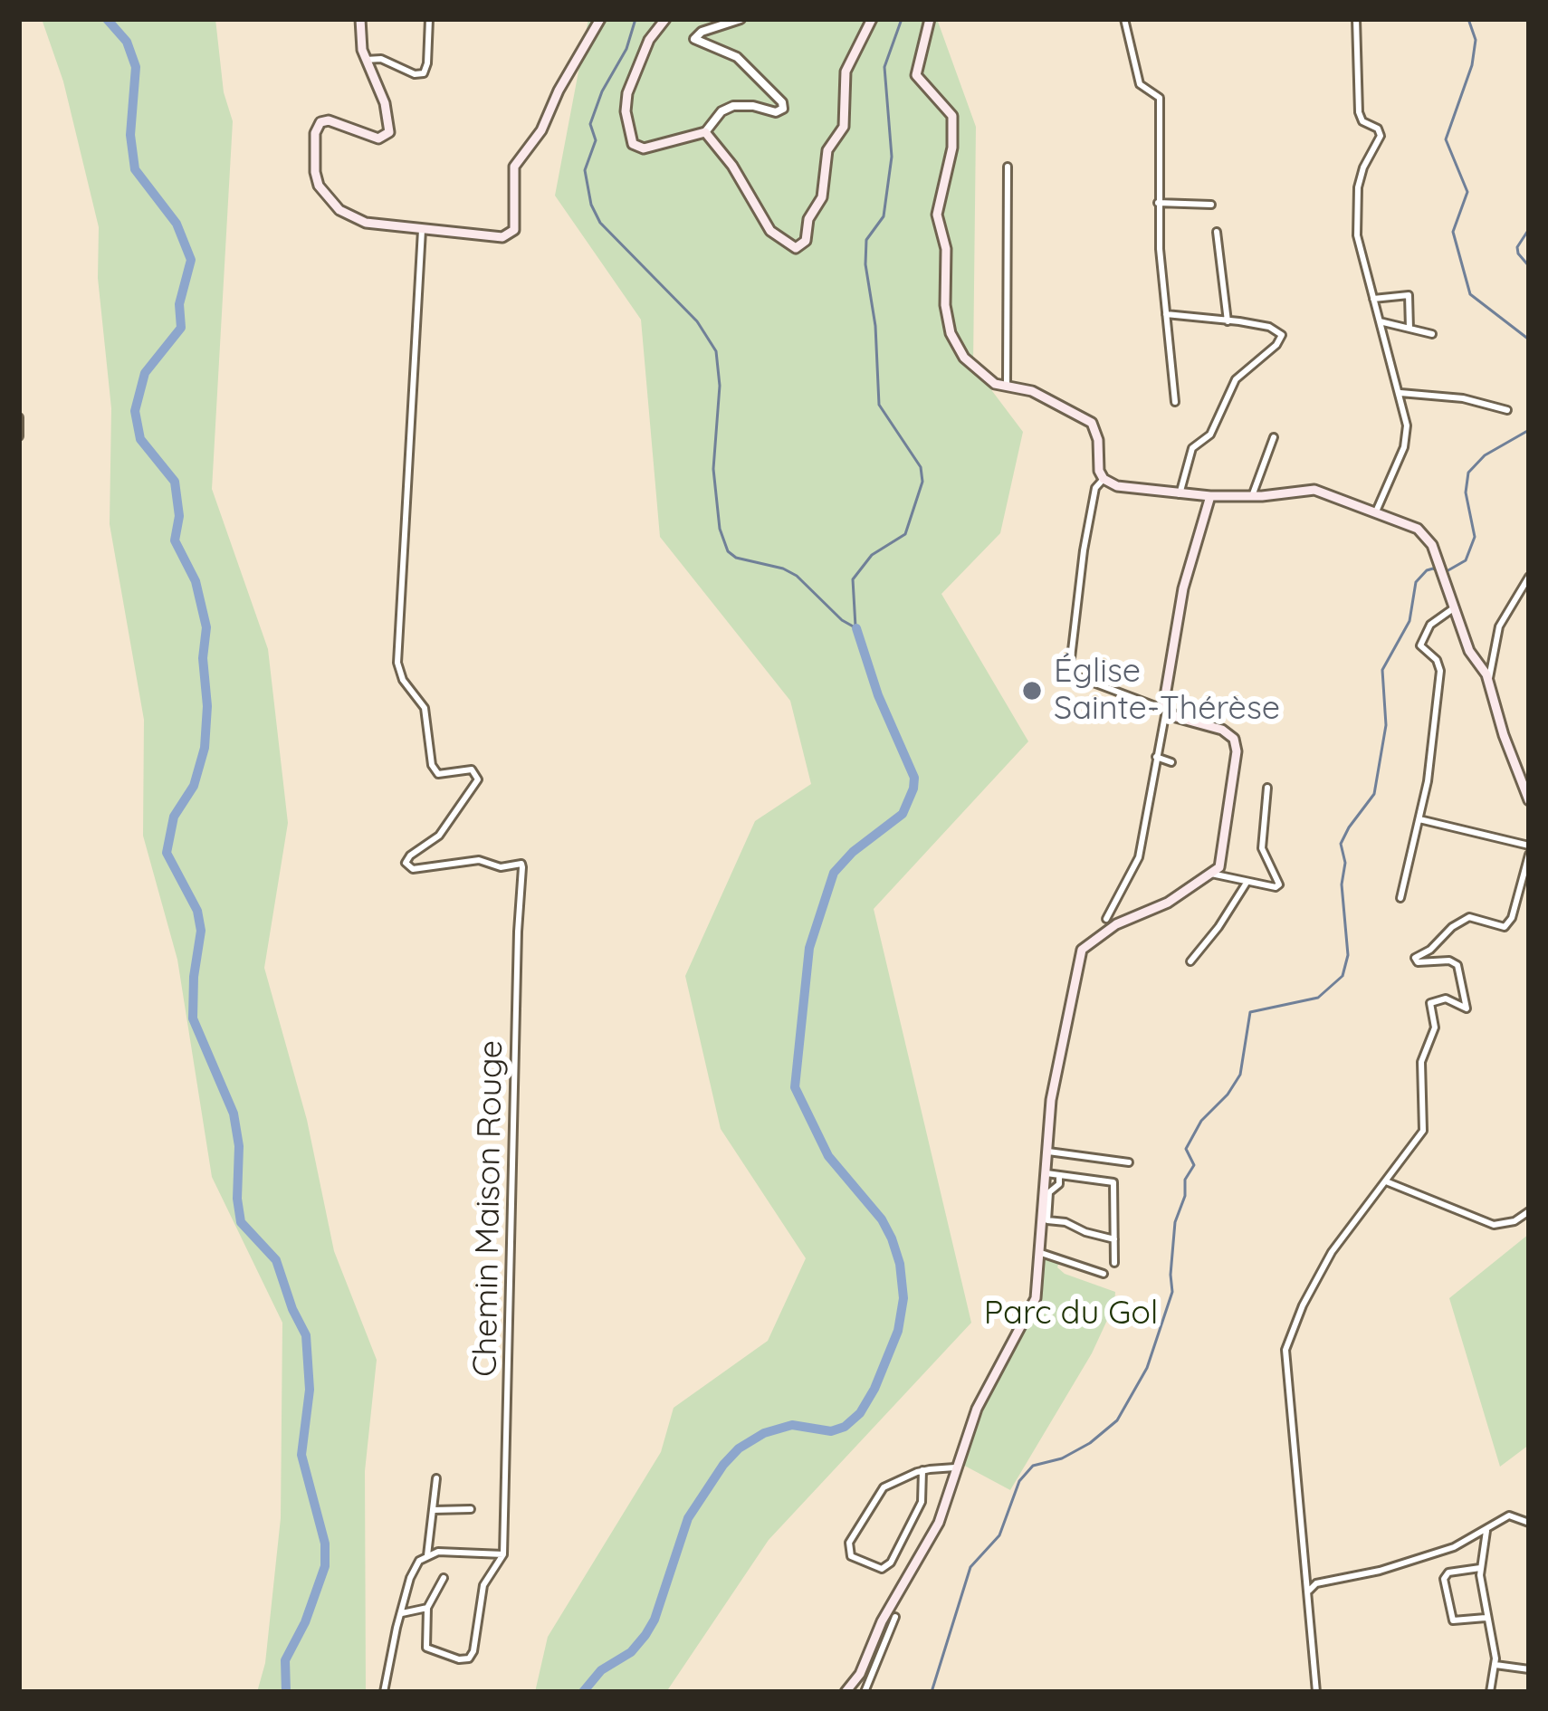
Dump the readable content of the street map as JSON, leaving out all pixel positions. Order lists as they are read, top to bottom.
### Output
{
  "streets": {
    "street": ["Chemin Maison Rouge"]
  },
  "parks": ["Parc du Gol"],
  "places": ["Église Sainte-Thérèse"]
}
